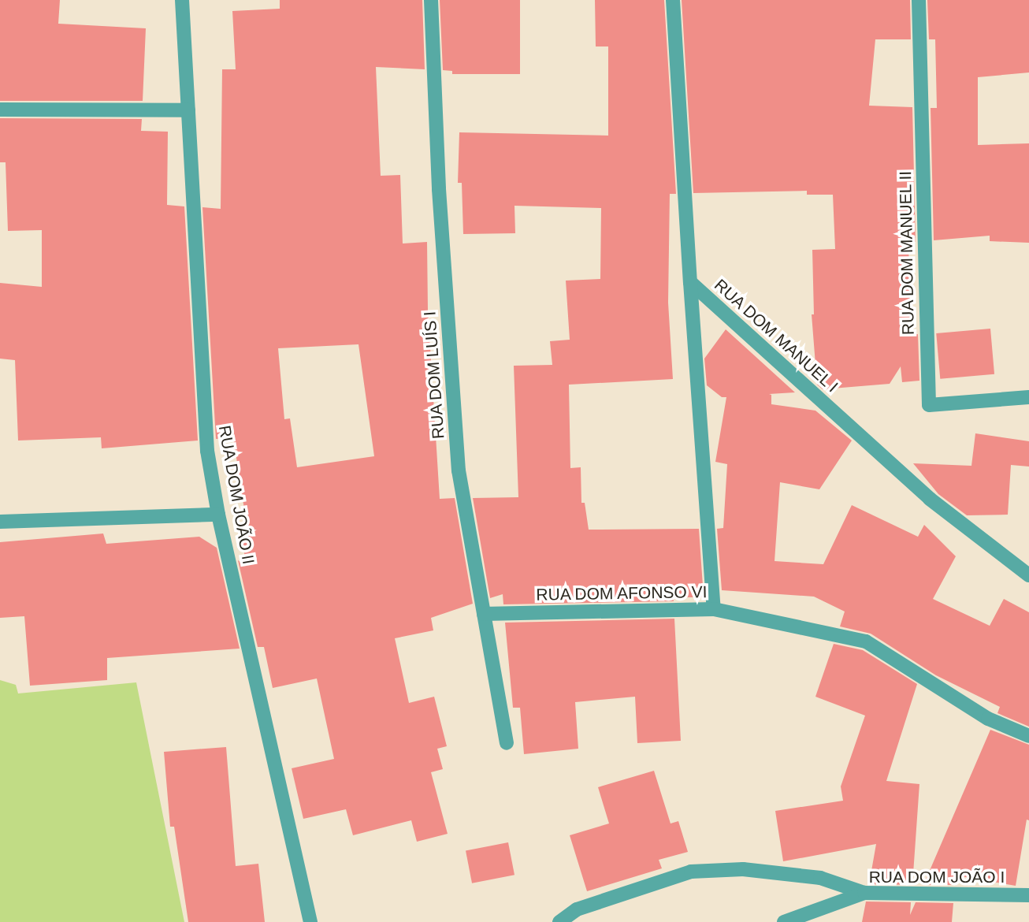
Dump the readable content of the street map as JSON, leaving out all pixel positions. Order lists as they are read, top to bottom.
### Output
{
  "streets": {
    "street": [
      "RUA DOM MANUEL II",
      "RUA DOM MANUEL I",
      "RUA DOM LUÍS I",
      "RUA DOM JOÃO II",
      "RUA DOM AFONSO VI",
      "RUA DOM JOÃO I"
    ]
  },
  "crossings": [
    ["RUA DOM LUÍS I", "RUA DOM AFONSO VI"]
  ]
}
